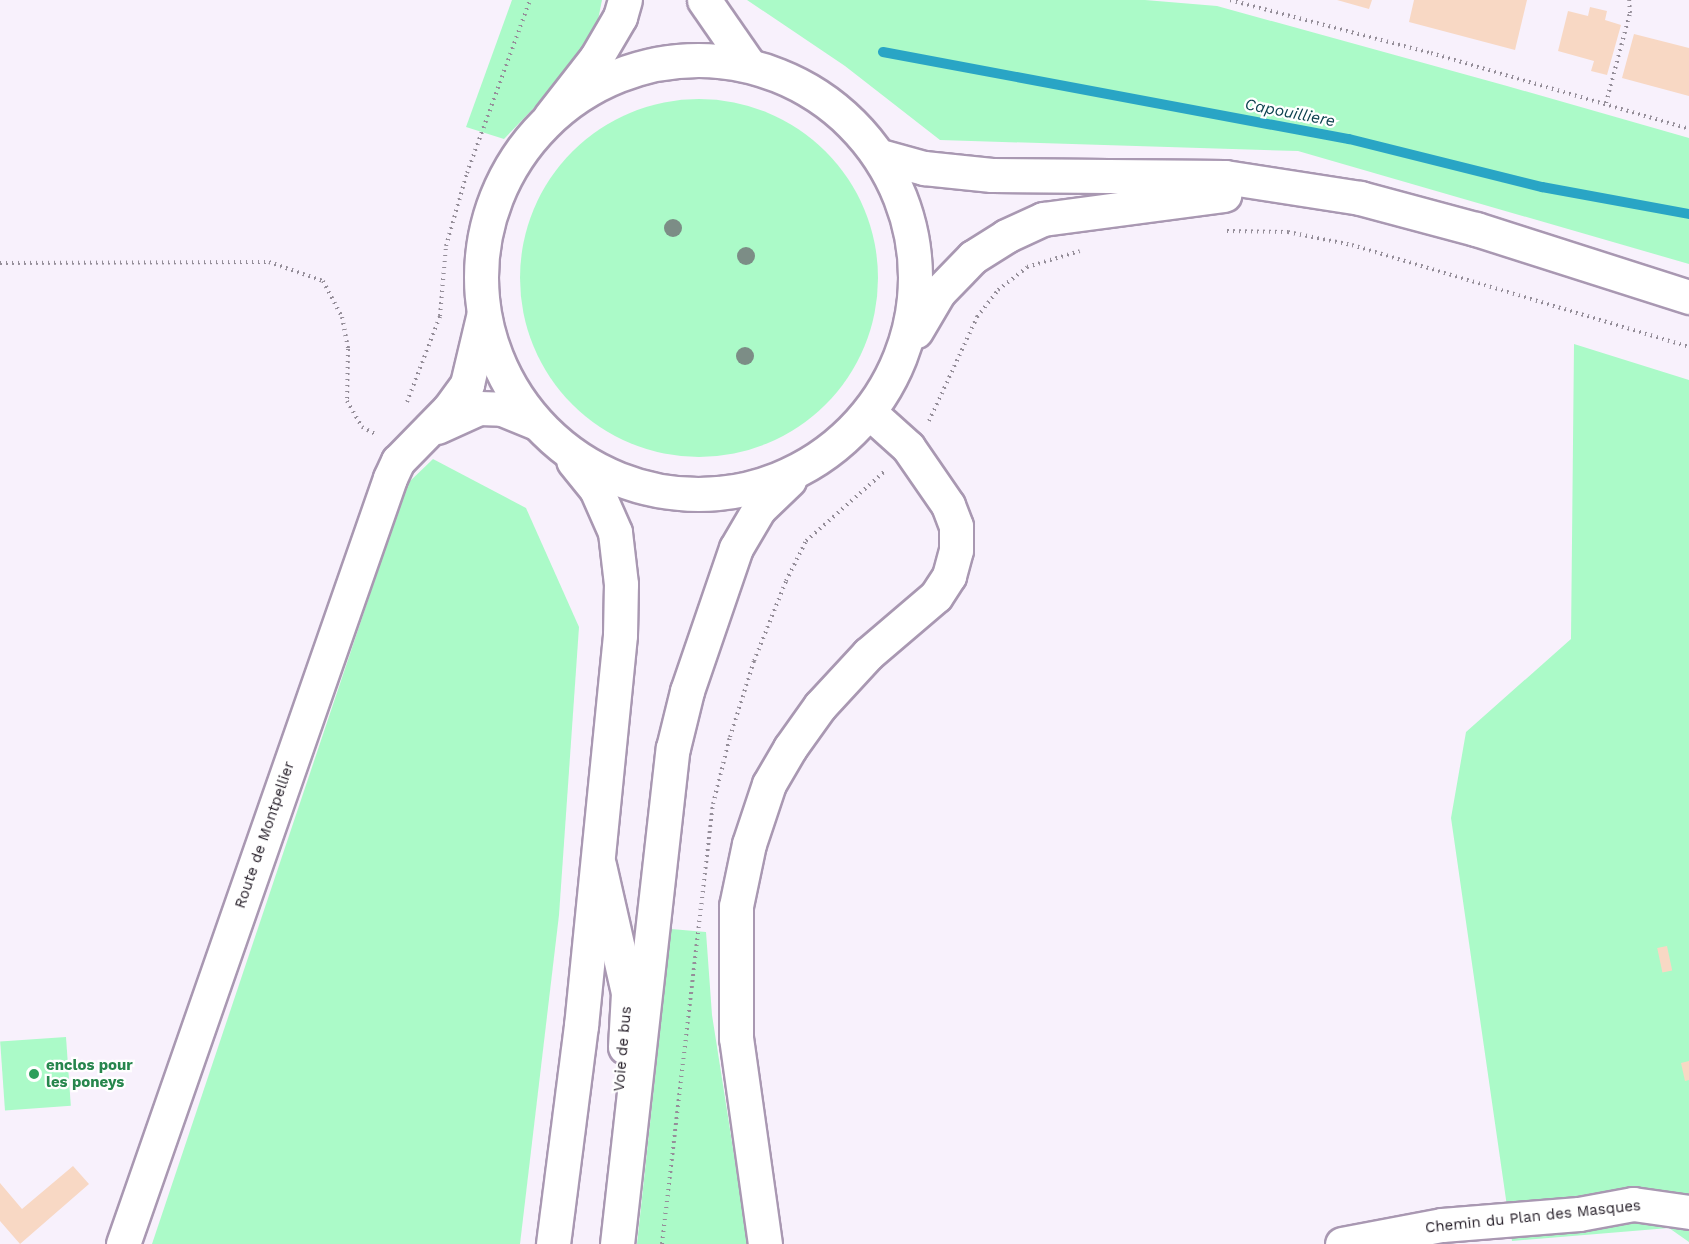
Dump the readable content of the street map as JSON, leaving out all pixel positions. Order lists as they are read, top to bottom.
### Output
{
  "streets": {
    "main road": ["Route de Montpellier", "Voie de bus", "Chemin du Plan des Masques"]
  },
  "water": ["Capouilliere"],
  "places": ["enclos pour les poneys"]
}
